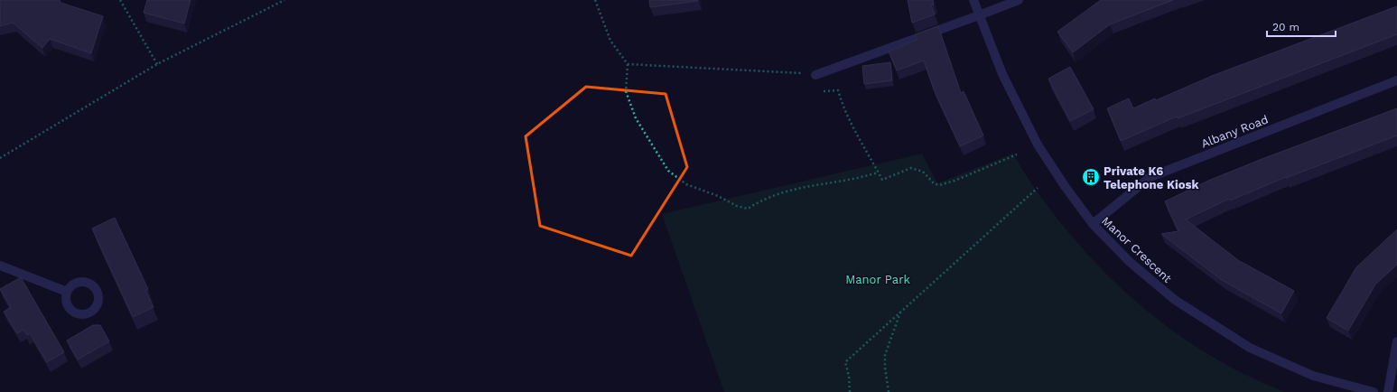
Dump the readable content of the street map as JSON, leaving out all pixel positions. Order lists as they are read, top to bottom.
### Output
{
  "streets": {
    "street": ["Albany Road", "Manor Crescent"]
  },
  "crossings": [
    ["Albany Road", "Manor Crescent"]
  ],
  "parks": ["Manor Park"],
  "places": {
    "building": ["Private K6 Telephone Kiosk"]
  },
  "scale_bar": "20 m"
}
